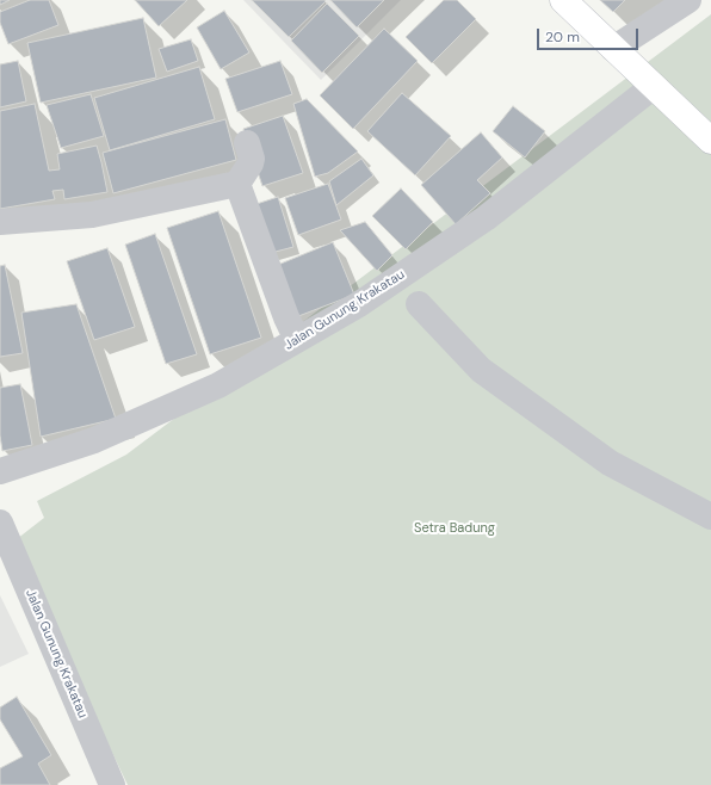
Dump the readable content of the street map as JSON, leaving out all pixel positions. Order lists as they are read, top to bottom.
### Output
{
  "streets": {
    "street": ["Jalan Gunung Krakatau"]
  },
  "parks": ["Setra Badung"],
  "scale_bar": "20 m"
}
